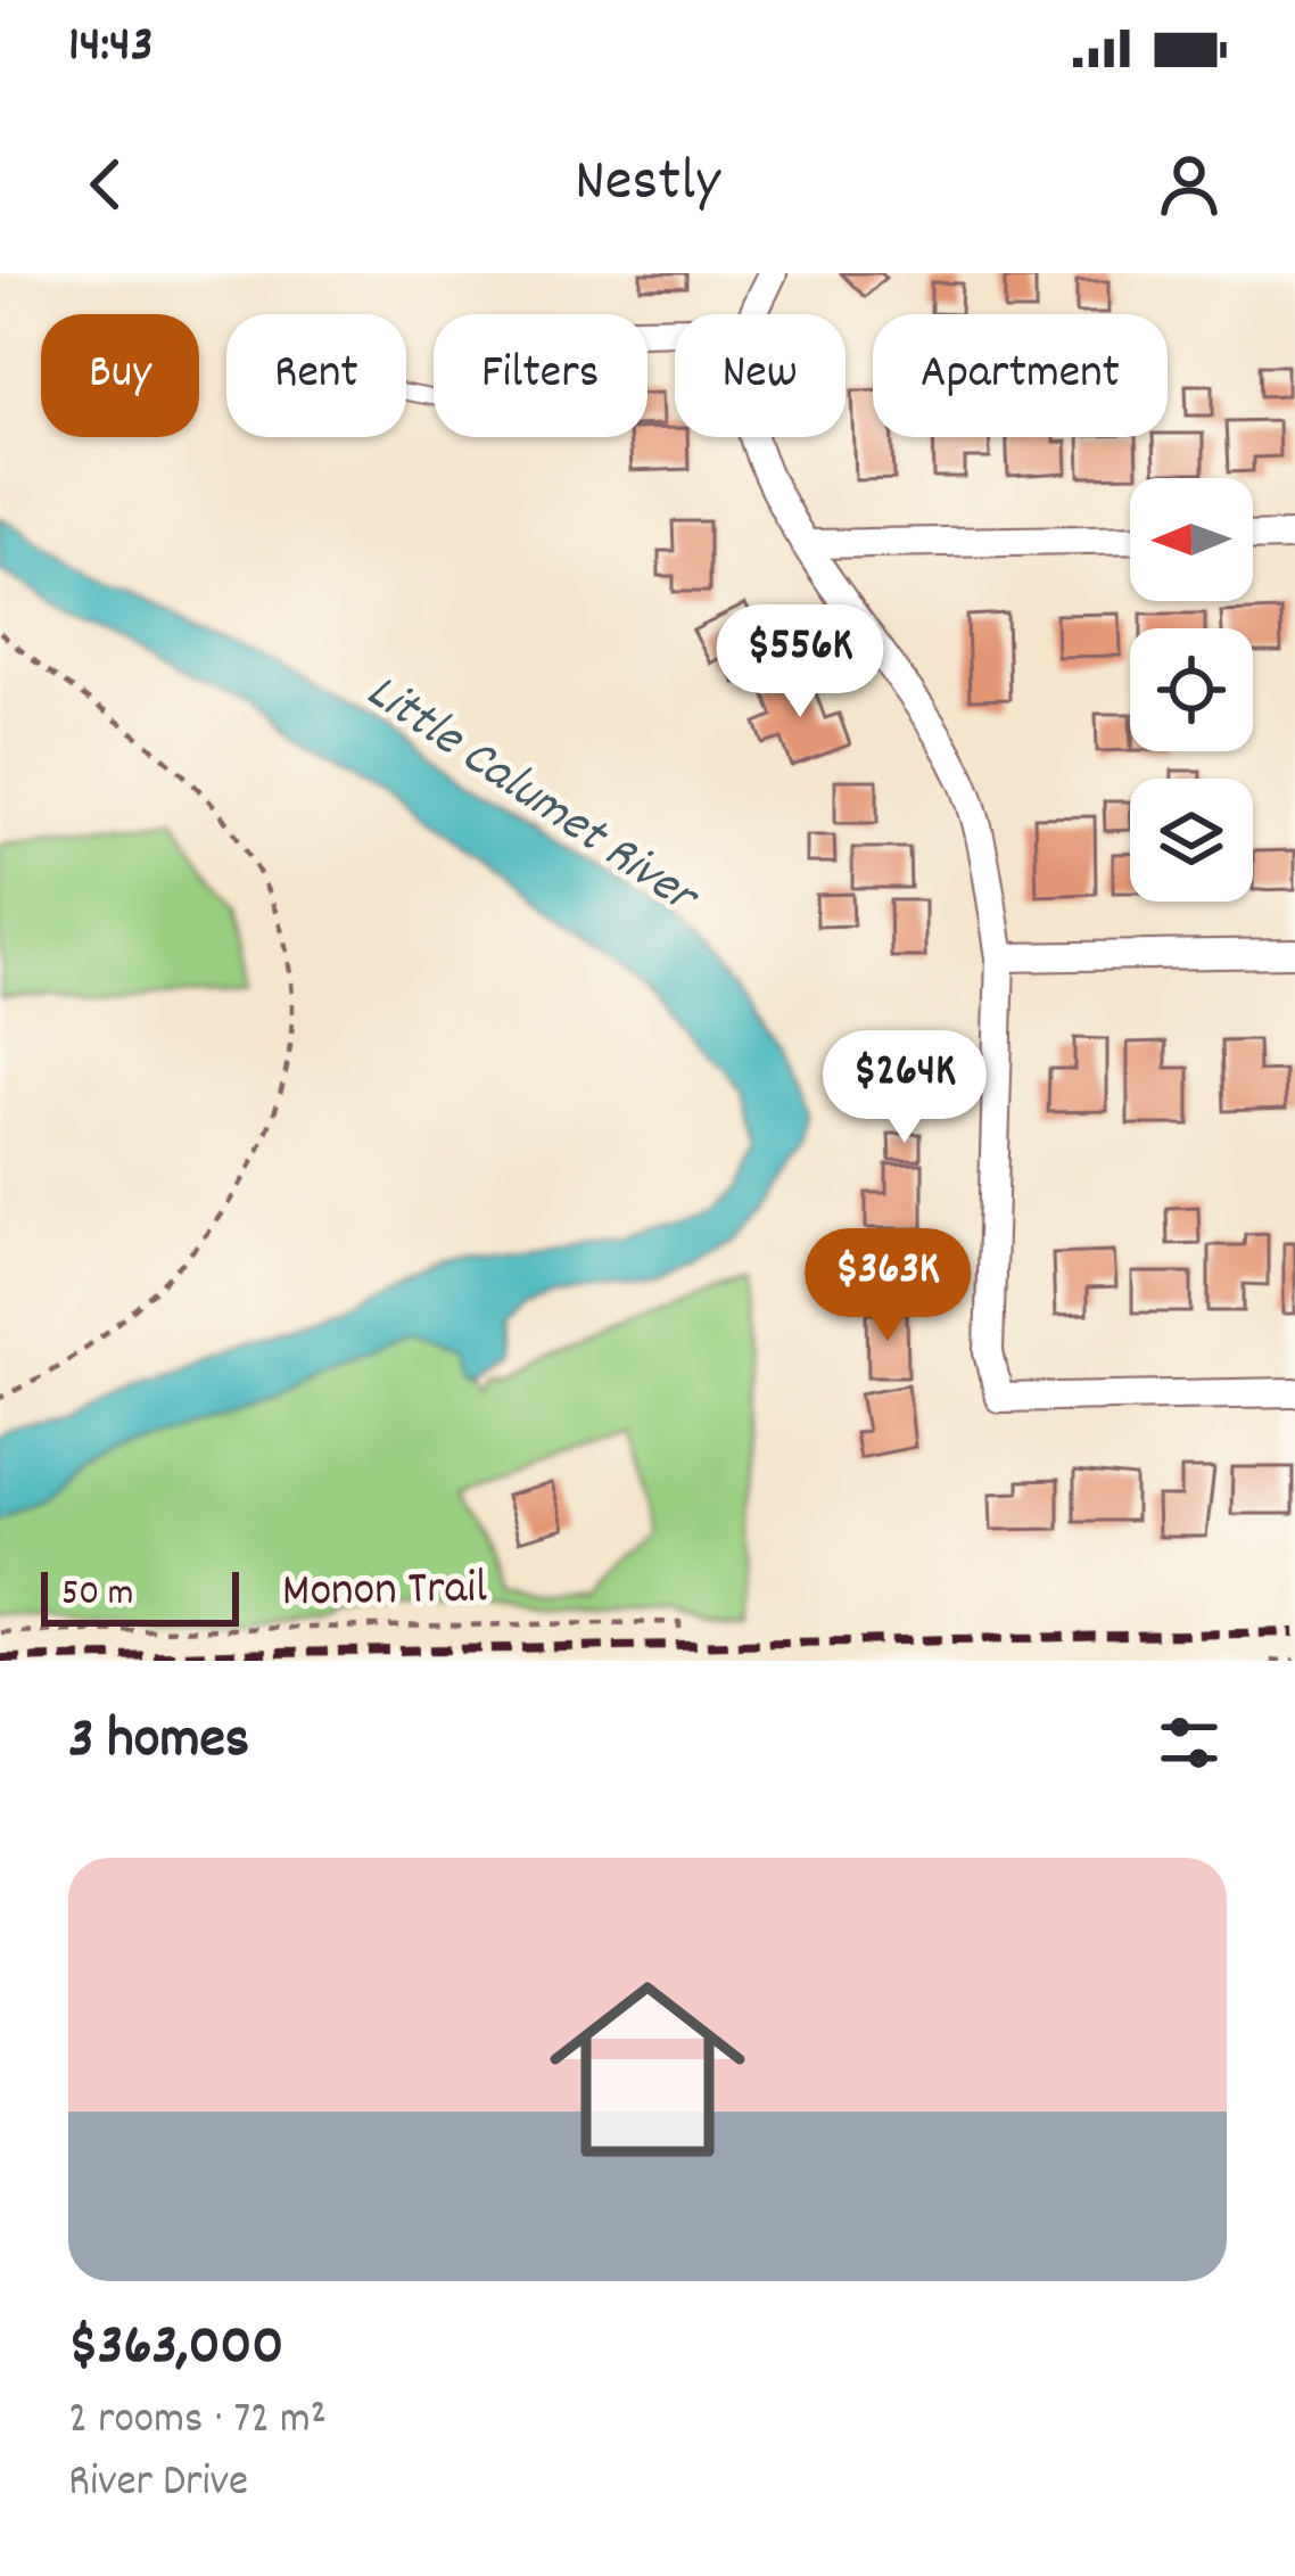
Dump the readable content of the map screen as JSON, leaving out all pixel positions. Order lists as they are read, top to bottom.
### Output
{
  "streets": {
    "path": ["Monon Trail"]
  },
  "water": ["Little Calumet River"],
  "scale_bar": "50 m",
  "north": "left",
  "page": {
    "status": "14:43",
    "header": "Nestly",
    "chip": [
      "Buy",
      "Rent",
      "Filters",
      "New",
      "Apartment"
    ],
    "price": ["$556K", "$264K", "$363K"],
    "scale": "50 m",
    "heading": "3 homes",
    "list": [
      {
        "name": "$363,000",
        "note": "2 rooms · 72 m² · River Drive"
      }
    ]
  }
}
